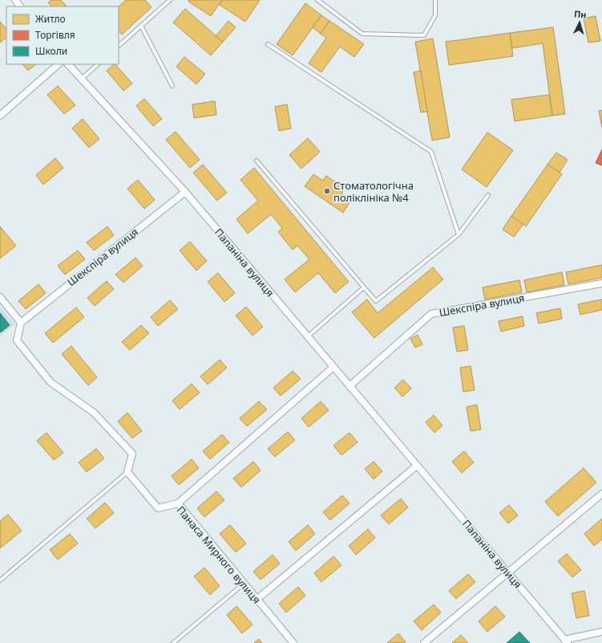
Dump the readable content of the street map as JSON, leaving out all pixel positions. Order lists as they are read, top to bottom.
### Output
{
  "streets": {
    "street": ["Шекспіра вулиця", "Папаніна вулиця", "Панаса Мирного вулиця"]
  },
  "crossings": [
    ["Шекспіра вулиця", "Папаніна вулиця"]
  ],
  "places": ["Стоматологічна поліклініка №4"],
  "legend": ["Житло", "Торгівля", "Школи"],
  "north": "top"
}
